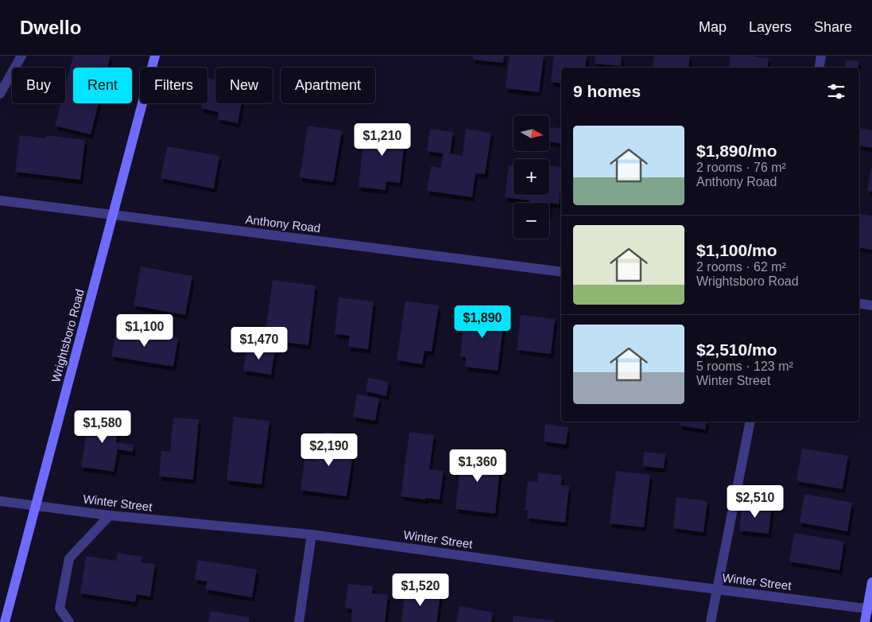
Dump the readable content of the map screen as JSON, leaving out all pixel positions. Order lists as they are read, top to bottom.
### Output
{
  "streets": {
    "main road": ["Wrightsboro Road"],
    "street": ["Anthony Road", "Winter Street"]
  },
  "crossings": [
    ["Anthony Road", "Wrightsboro Road"],
    ["Wrightsboro Road", "Winter Street"]
  ],
  "north": "right",
  "page": {
    "header": "Dwello",
    "nav": ["Map", "Layers", "Share"],
    "chip": [
      "Buy",
      "Rent",
      "Filters",
      "New",
      "Apartment"
    ],
    "heading": "9 homes",
    "map_buttons": ["+", "−"],
    "list": [
      {
        "name": "$1,890/mo",
        "note": "2 rooms · 76 m² · Anthony Road"
      },
      {
        "name": "$1,100/mo",
        "note": "2 rooms · 62 m² · Wrightsboro Road"
      },
      {
        "name": "$2,510/mo",
        "note": "5 rooms · 123 m² · Winter Street"
      }
    ],
    "price": [
      "$1,210",
      "$1,890",
      "$1,100",
      "$1,470",
      "$1,580",
      "$2,190",
      "$1,360",
      "$2,510",
      "$1,520"
    ]
  }
}
